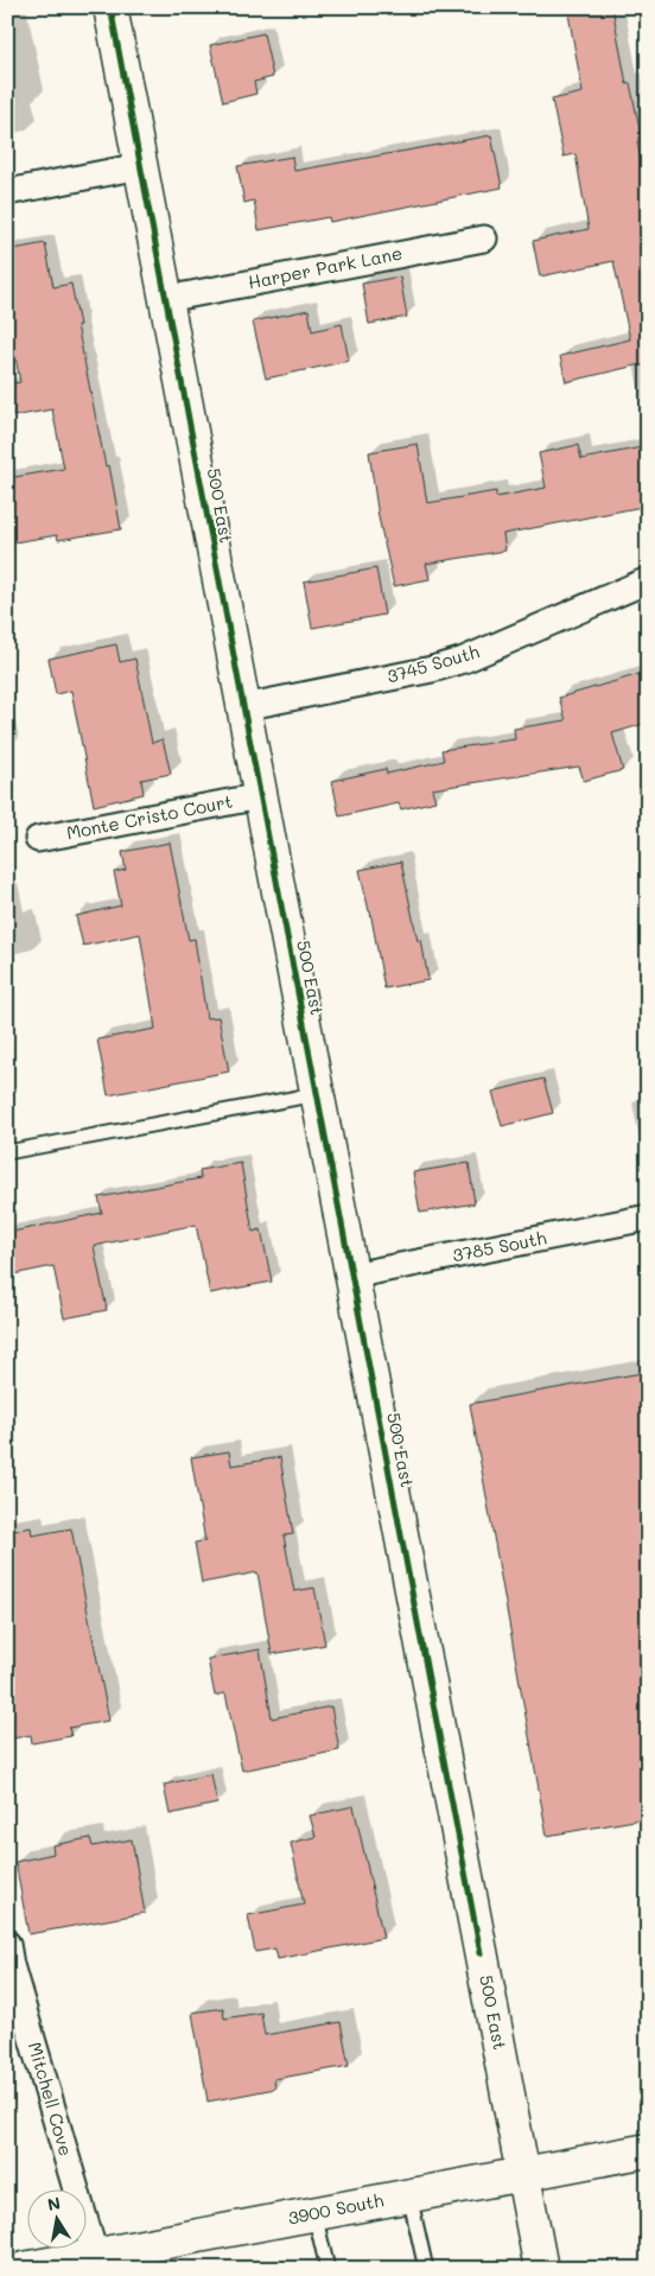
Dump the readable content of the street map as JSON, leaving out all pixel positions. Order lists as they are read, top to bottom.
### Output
{
  "streets": {
    "street": [
      "Harper Park Lane",
      "500 East",
      "3745 South",
      "Monte Cristo Court",
      "3785 South",
      "Mitchell Cove",
      "3900 South"
    ]
  },
  "crossings": [
    ["Harper Park Lane", "500 East"],
    ["500 East", "3745 South"],
    ["500 East", "Monte Cristo Court"],
    ["500 East", "3785 South"],
    ["500 East", "3900 South"],
    ["Mitchell Cove", "3900 South"]
  ],
  "north": "top"
}
